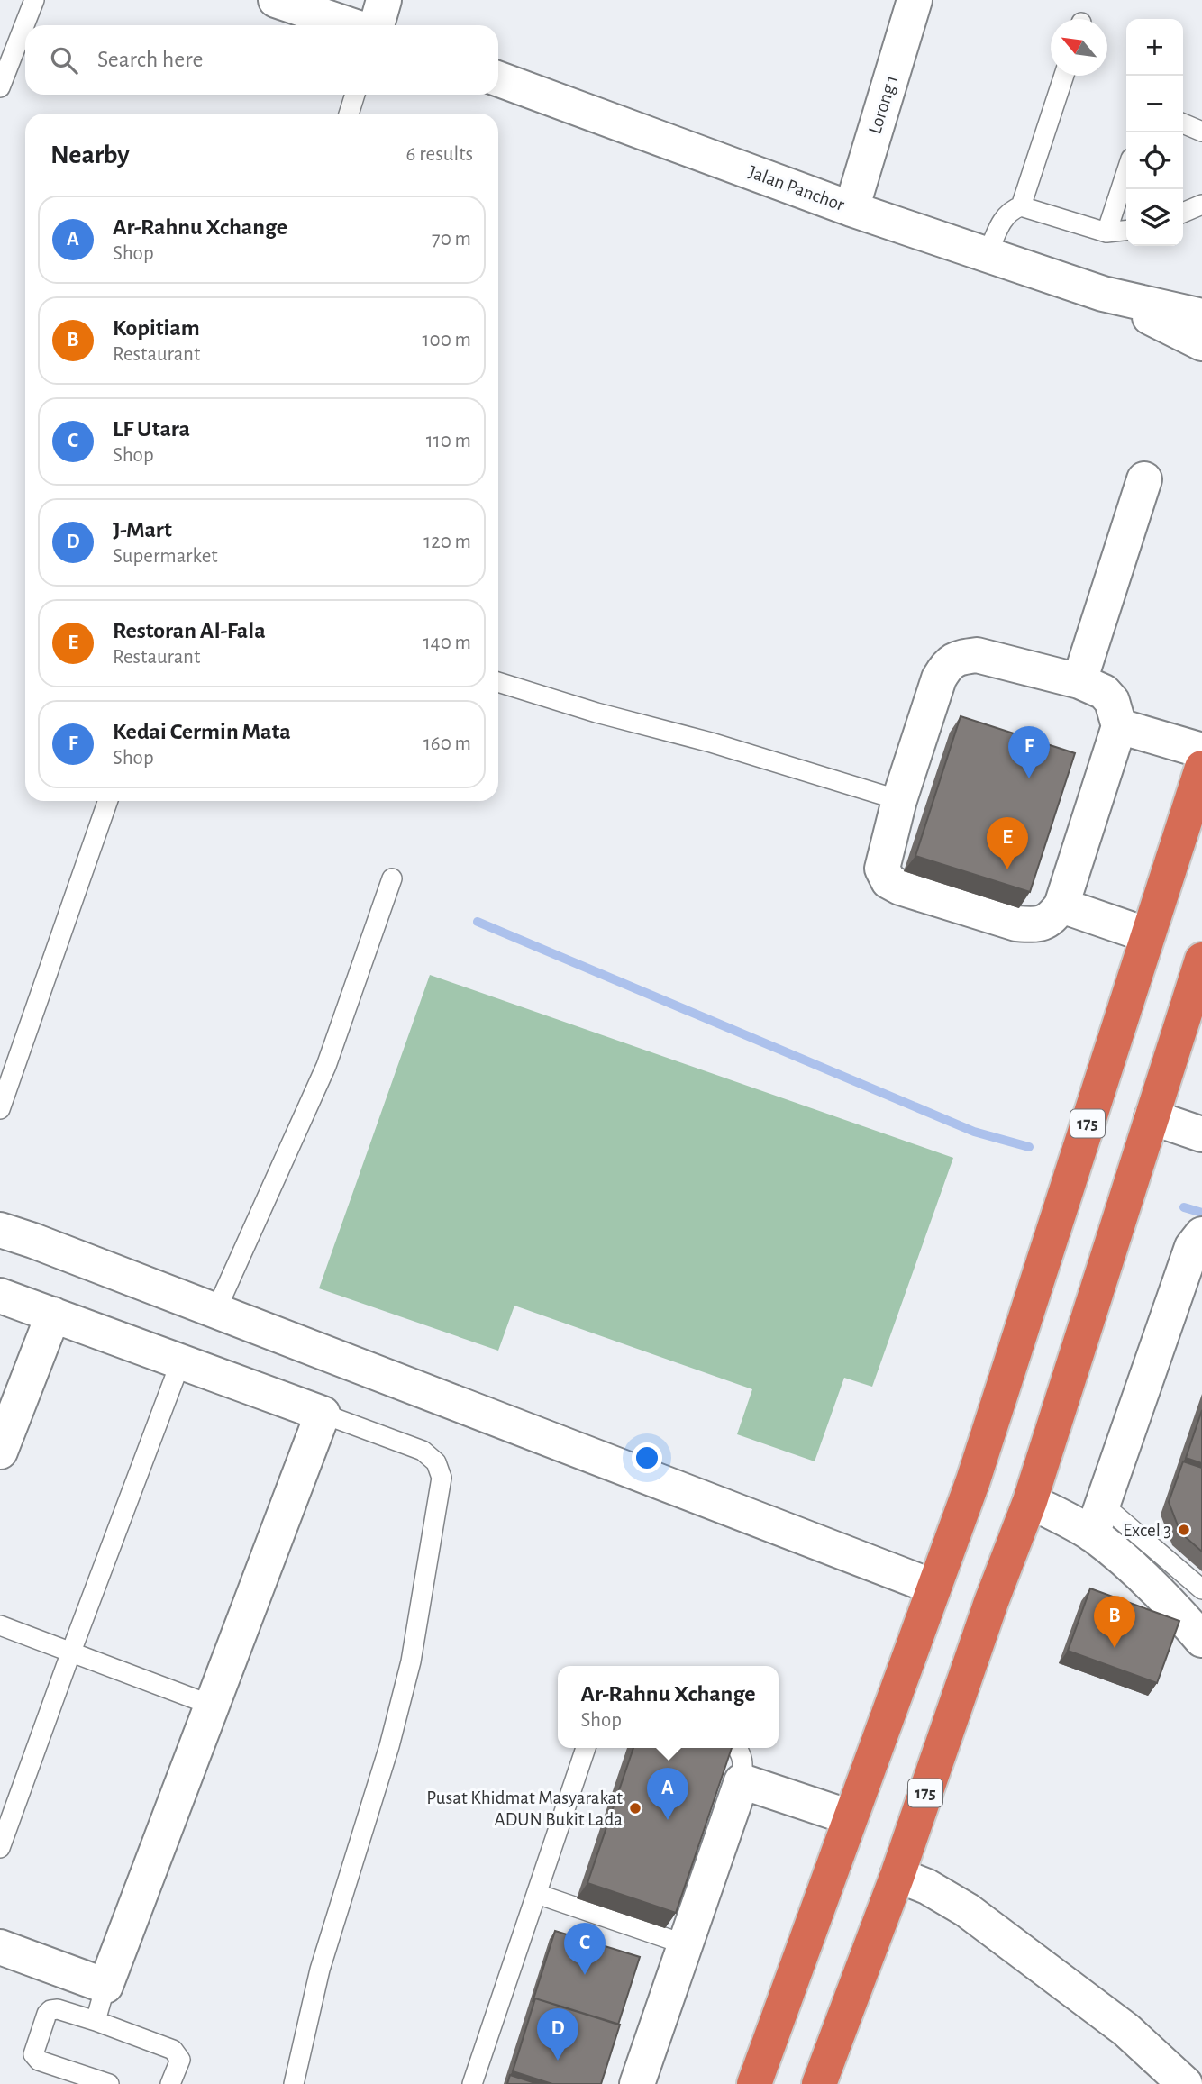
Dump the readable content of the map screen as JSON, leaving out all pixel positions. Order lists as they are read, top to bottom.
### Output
{
  "streets": {
    "highway": ["175"],
    "street": ["Lorong 1", "Jalan Panchor"]
  },
  "crossings": [
    ["Lorong 1", "Jalan Panchor"]
  ],
  "places": ["Excel 3", "Pusat Khidmat Masyarakat ADUN Bukit Lada"],
  "north": "top left",
  "page": {
    "map_buttons": ["+", "−"],
    "search": "Search here",
    "heading": ["Nearby", "6 results"],
    "list": [
      {
        "mark": "A",
        "name": "Ar-Rahnu Xchange",
        "note": "Shop",
        "value": "70 m"
      },
      {
        "mark": "B",
        "name": "Kopitiam",
        "note": "Restaurant",
        "value": "100 m"
      },
      {
        "mark": "C",
        "name": "LF Utara",
        "note": "Shop",
        "value": "110 m"
      },
      {
        "mark": "D",
        "name": "J-Mart",
        "note": "Supermarket",
        "value": "120 m"
      },
      {
        "mark": "E",
        "name": "Restoran Al-Fala",
        "note": "Restaurant",
        "value": "140 m"
      },
      {
        "mark": "F",
        "name": "Kedai Cermin Mata",
        "note": "Shop",
        "value": "160 m"
      }
    ],
    "pins": [
      "F",
      "E",
      "B",
      "A",
      "C",
      "D"
    ],
    "popup": ["Ar-Rahnu Xchange", "Shop"]
  }
}
